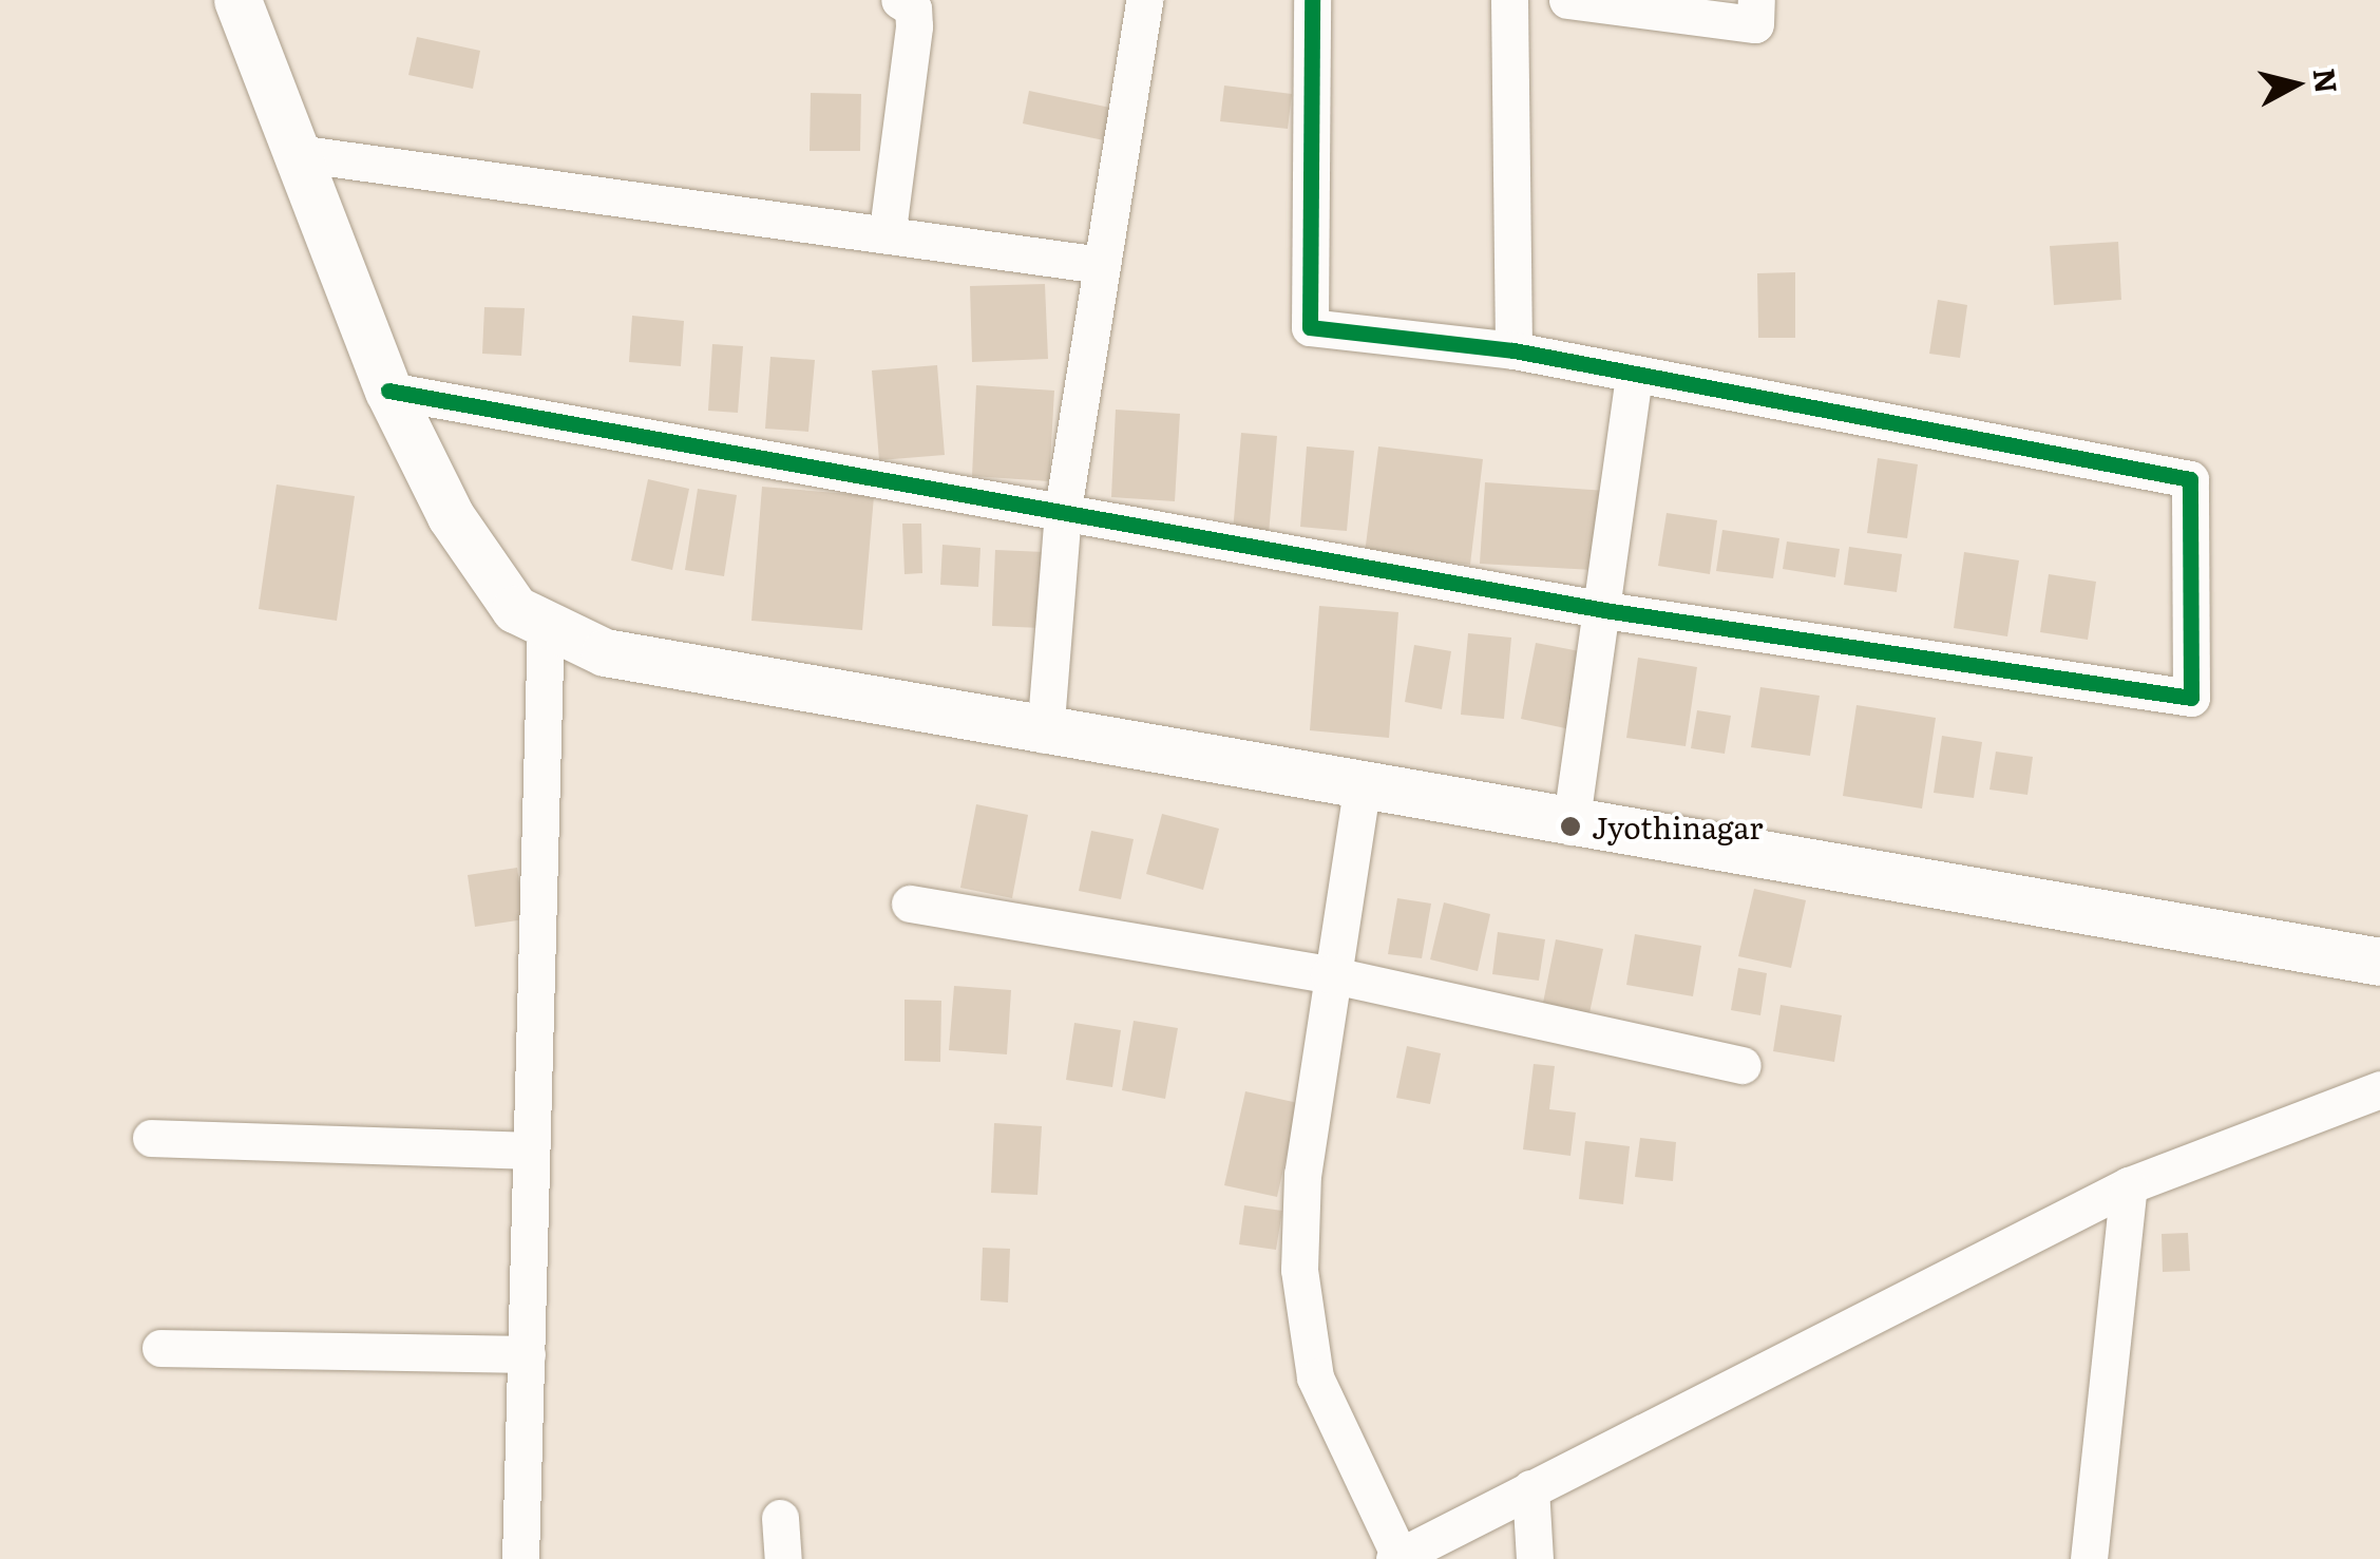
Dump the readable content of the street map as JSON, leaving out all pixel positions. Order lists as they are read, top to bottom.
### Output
{
  "places": ["Jyothinagar"],
  "north": "right"
}
